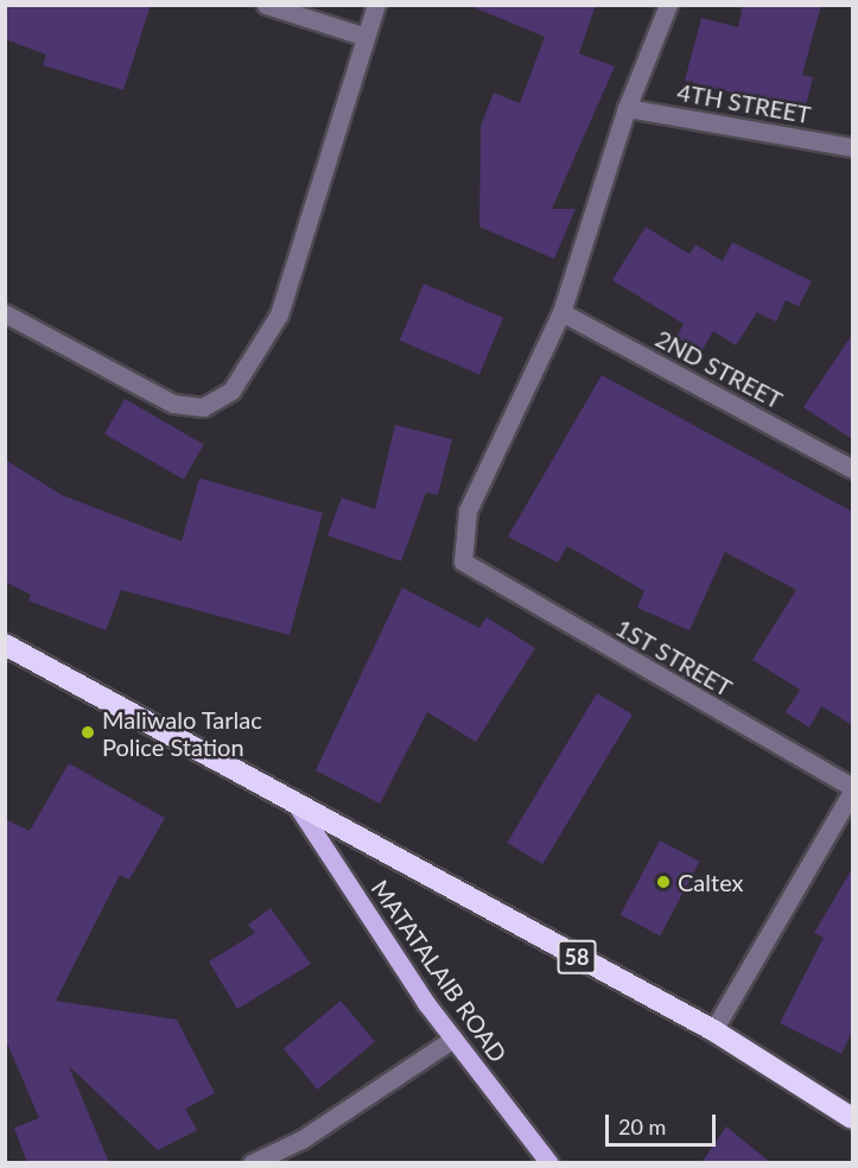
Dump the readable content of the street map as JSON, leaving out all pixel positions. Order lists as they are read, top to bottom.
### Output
{
  "streets": {
    "highway": ["58"],
    "main road": ["MATATALAIB ROAD"],
    "street": ["4TH STREET", "2ND STREET", "1ST STREET"]
  },
  "crossings": [
    ["2ND STREET", "1ST STREET"],
    ["58", "MATATALAIB ROAD"]
  ],
  "places": ["Maliwalo Tarlac Police Station", "Caltex"],
  "scale_bar": "20 m"
}
